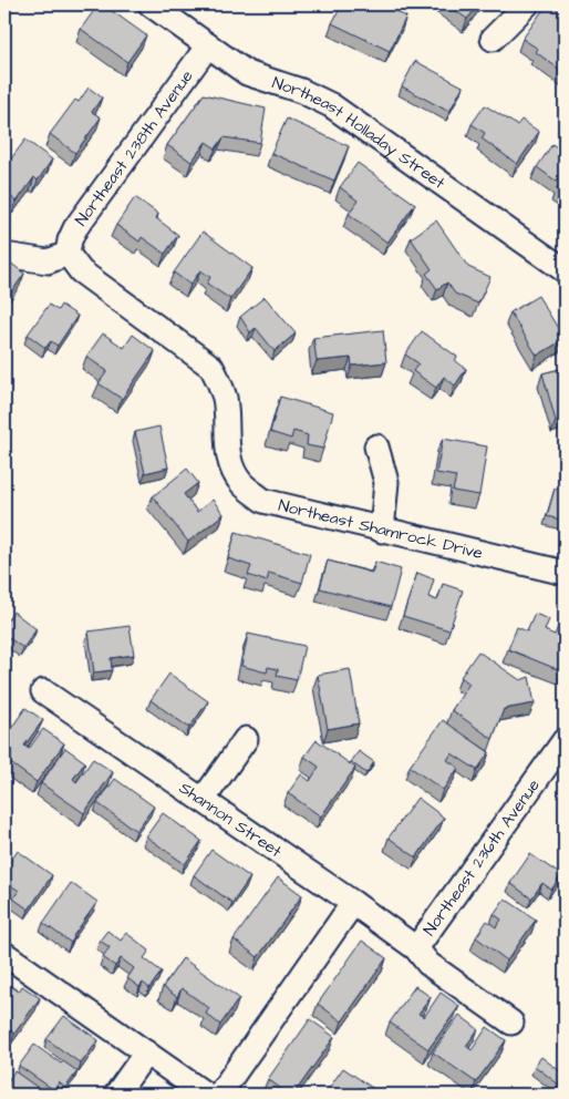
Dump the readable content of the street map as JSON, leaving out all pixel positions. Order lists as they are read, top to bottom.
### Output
{
  "streets": {
    "street": [
      "Northeast Holladay Street",
      "Northeast 238th Avenue",
      "Northeast Shamrock Drive",
      "Shannon Street",
      "Northeast 236th Avenue"
    ]
  },
  "crossings": [
    ["Northeast Holladay Street", "Northeast 238th Avenue"],
    ["Northeast 238th Avenue", "Northeast Shamrock Drive"],
    ["Shannon Street", "Northeast 236th Avenue"]
  ]
}
